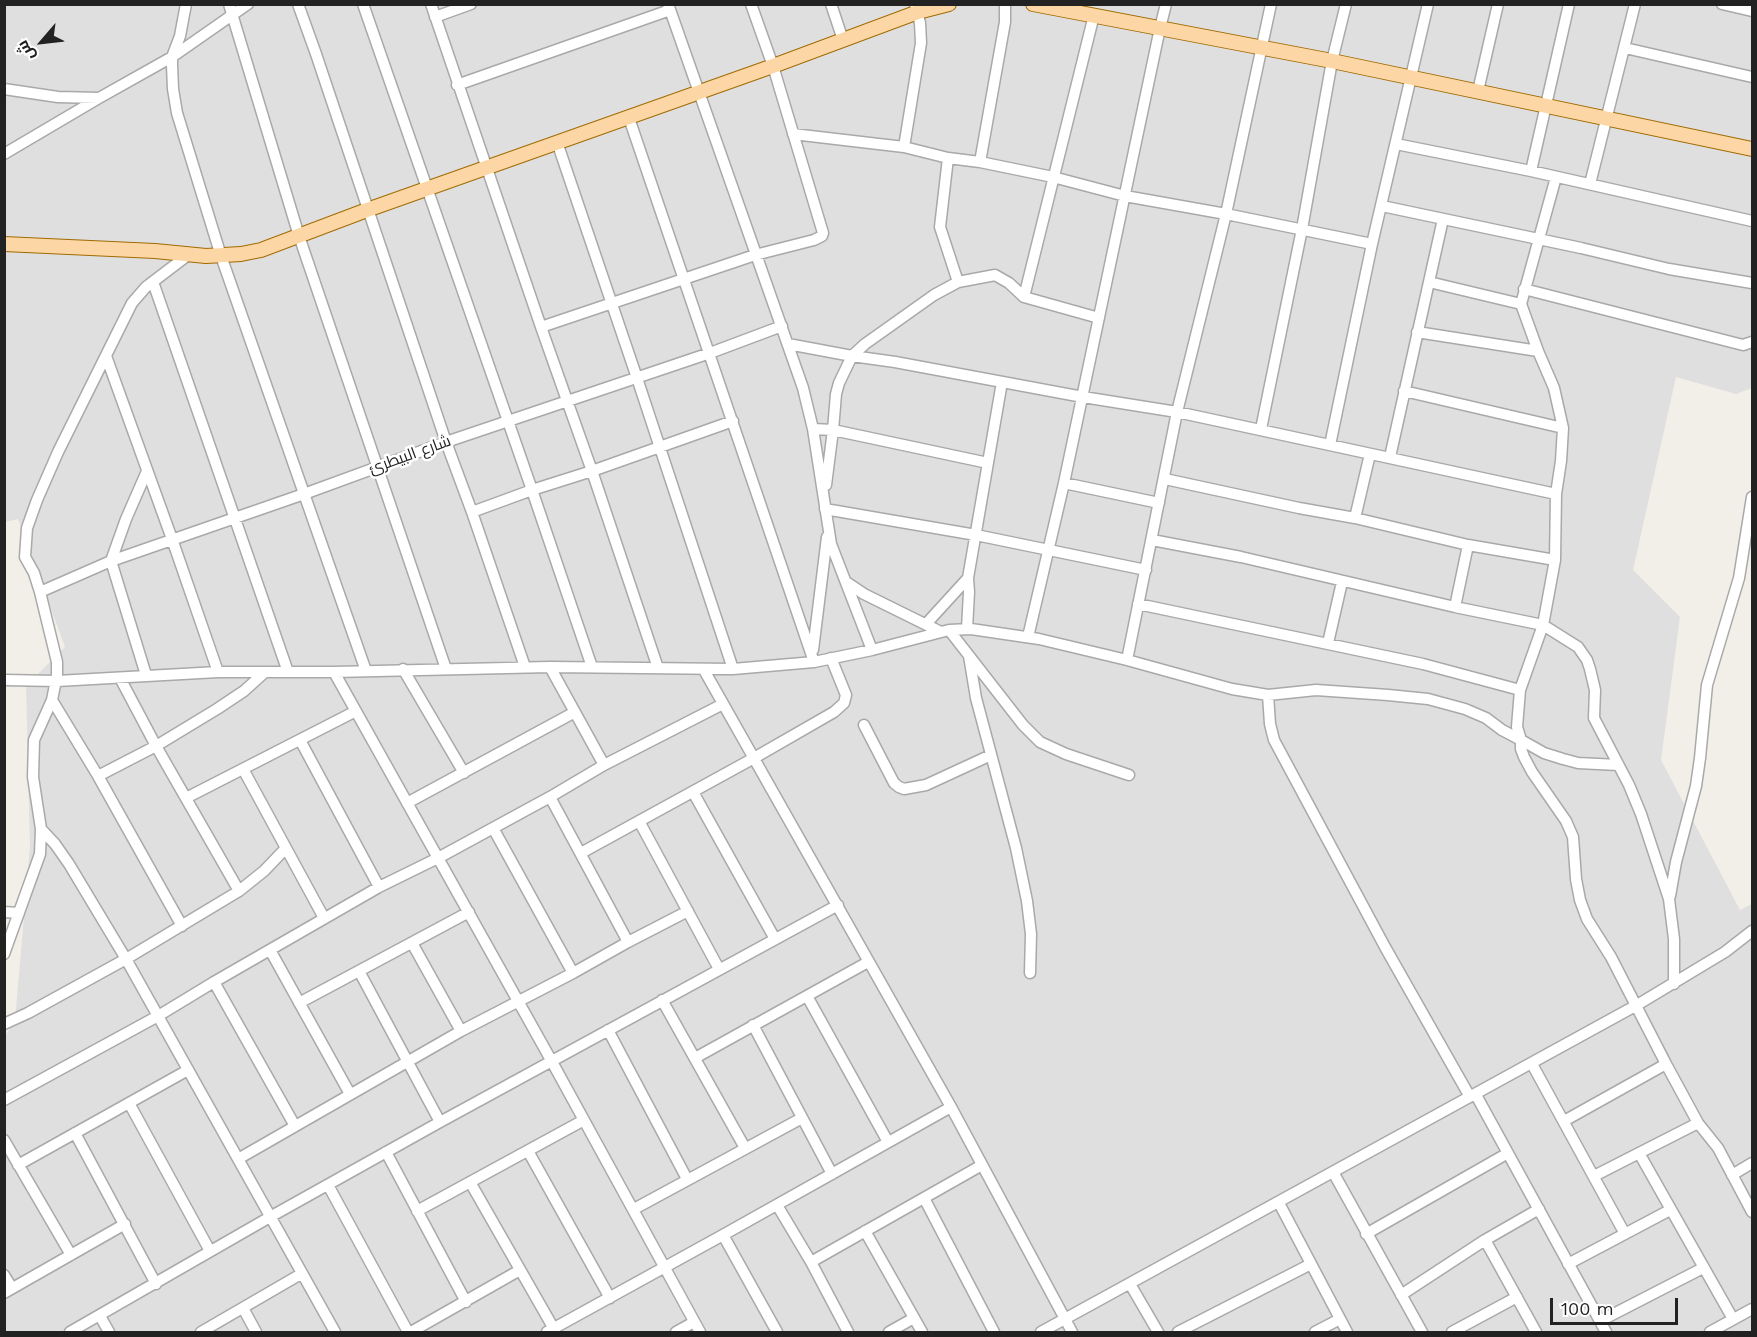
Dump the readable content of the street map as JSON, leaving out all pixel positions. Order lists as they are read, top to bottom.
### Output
{
  "streets": {
    "street": ["شارع البيطرئ"]
  },
  "scale_bar": "100 m",
  "north": "bottom left"
}
